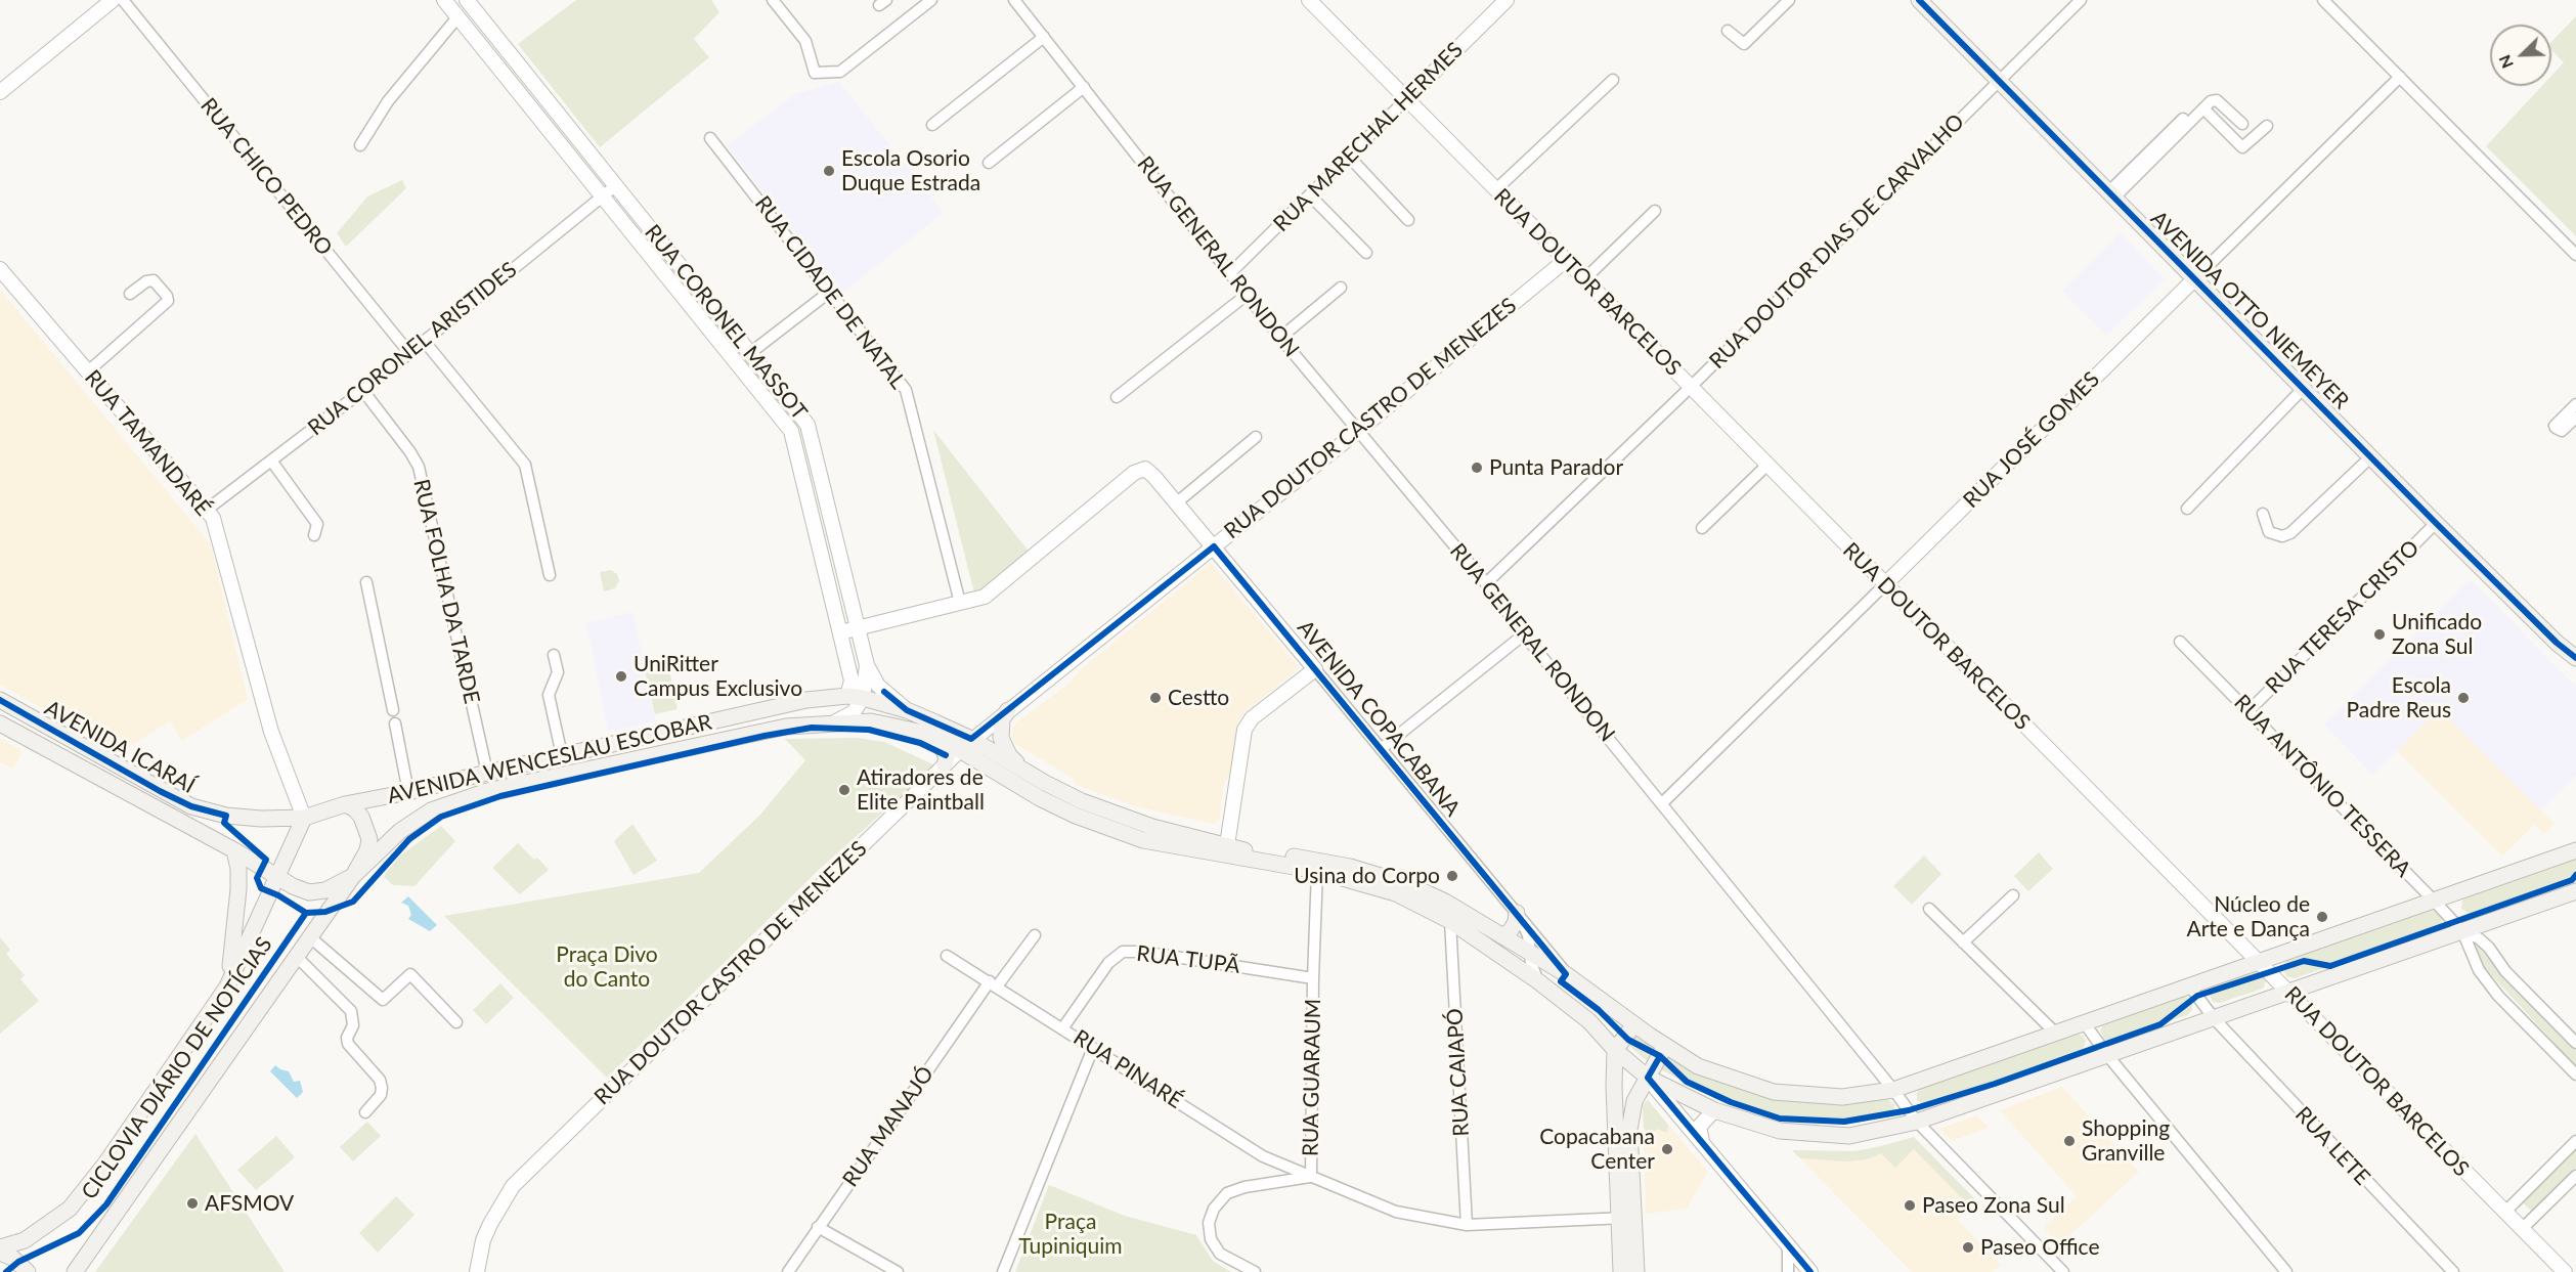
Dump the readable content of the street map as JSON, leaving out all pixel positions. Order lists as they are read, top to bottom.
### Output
{
  "streets": {
    "main road": ["AVENIDA OTTO NIEMEYER", "AVENIDA ICARAÍ", "AVENIDA WENCESLAU ESCOBAR"],
    "street": [
      "RUA MARECHAL HERMES",
      "RUA CHICO PEDRO",
      "RUA DOUTOR DIAS DE CARVALHO",
      "RUA GENERAL RONDON",
      "RUA DOUTOR BARCELOS",
      "RUA CIDADE DE NATAL",
      "RUA CORONEL MASSOT",
      "RUA CORONEL ARISTIDES",
      "RUA DOUTOR CASTRO DE MENEZES",
      "RUA JOSÉ GOMES",
      "RUA TAMANDARÉ",
      "RUA FOLHA DA TARDE",
      "RUA TERESA CRISTO",
      "AVENIDA COPACABANA",
      "RUA ANTÔNIO TESSERA",
      "RUA TUPÃ",
      "RUA PINARÉ",
      "RUA CAIAPÓ",
      "RUA GUARAUM",
      "RUA MANAJÓ",
      "RUA LETE"
    ],
    "cycle path": ["CICLOVIA DIÁRIO DE NOTÍCIAS"]
  },
  "crossings": [
    ["RUA MARECHAL HERMES", "RUA GENERAL RONDON"],
    ["RUA MARECHAL HERMES", "RUA DOUTOR BARCELOS"],
    ["RUA CHICO PEDRO", "RUA CORONEL ARISTIDES"],
    ["RUA DOUTOR DIAS DE CARVALHO", "RUA GENERAL RONDON"],
    ["RUA DOUTOR DIAS DE CARVALHO", "RUA DOUTOR BARCELOS"],
    ["RUA DOUTOR DIAS DE CARVALHO", "AVENIDA OTTO NIEMEYER"],
    ["RUA GENERAL RONDON", "RUA DOUTOR CASTRO DE MENEZES"],
    ["RUA GENERAL RONDON", "RUA JOSÉ GOMES"],
    ["RUA GENERAL RONDON", "AVENIDA WENCESLAU ESCOBAR"],
    ["RUA DOUTOR BARCELOS", "RUA DOUTOR CASTRO DE MENEZES"],
    ["RUA DOUTOR BARCELOS", "RUA JOSÉ GOMES"],
    ["RUA DOUTOR BARCELOS", "AVENIDA WENCESLAU ESCOBAR"],
    ["RUA CIDADE DE NATAL", "AVENIDA COPACABANA"],
    ["AVENIDA OTTO NIEMEYER", "RUA JOSÉ GOMES"],
    ["AVENIDA OTTO NIEMEYER", "RUA TERESA CRISTO"],
    ["RUA CORONEL MASSOT", "RUA CORONEL ARISTIDES"],
    ["RUA CORONEL MASSOT", "AVENIDA WENCESLAU ESCOBAR"],
    ["RUA CORONEL ARISTIDES", "RUA TAMANDARÉ"],
    ["RUA CORONEL ARISTIDES", "RUA FOLHA DA TARDE"],
    ["RUA DOUTOR CASTRO DE MENEZES", "AVENIDA COPACABANA"],
    ["RUA DOUTOR CASTRO DE MENEZES", "AVENIDA WENCESLAU ESCOBAR"],
    ["RUA TAMANDARÉ", "AVENIDA ICARAÍ"],
    ["RUA TAMANDARÉ", "AVENIDA WENCESLAU ESCOBAR"],
    ["RUA FOLHA DA TARDE", "AVENIDA WENCESLAU ESCOBAR"],
    ["RUA TERESA CRISTO", "RUA ANTÔNIO TESSERA"],
    ["AVENIDA COPACABANA", "AVENIDA WENCESLAU ESCOBAR"],
    ["AVENIDA ICARAÍ", "AVENIDA WENCESLAU ESCOBAR"],
    ["AVENIDA WENCESLAU ESCOBAR", "RUA ANTÔNIO TESSERA"],
    ["AVENIDA WENCESLAU ESCOBAR", "RUA CAIAPÓ"],
    ["AVENIDA WENCESLAU ESCOBAR", "RUA GUARAUM"],
    ["AVENIDA WENCESLAU ESCOBAR", "RUA LETE"],
    ["RUA TUPÃ", "RUA PINARÉ"],
    ["RUA TUPÃ", "RUA GUARAUM"],
    ["RUA PINARÉ", "RUA GUARAUM"],
    ["RUA PINARÉ", "RUA MANAJÓ"],
    ["RUA CAIAPÓ", "RUA GUARAUM"]
  ],
  "parks": ["Praça Divo do Canto", "Praça Tupiniquim"],
  "places": [
    "Escola Osorio Duque Estrada",
    "Punta Parador",
    "Unificado Zona Sul",
    "UniRitter Campus Exclusivo",
    "Cestto",
    "Escola Padre Reus",
    "Atiradores de Elite Paintball",
    "Usina do Corpo",
    "Núcleo de Arte e Dança",
    "Shopping Granville",
    "Copacabana Center",
    "AFSMOV",
    "Paseo Zona Sul",
    "Paseo Office"
  ],
  "north": "bottom left"
}
